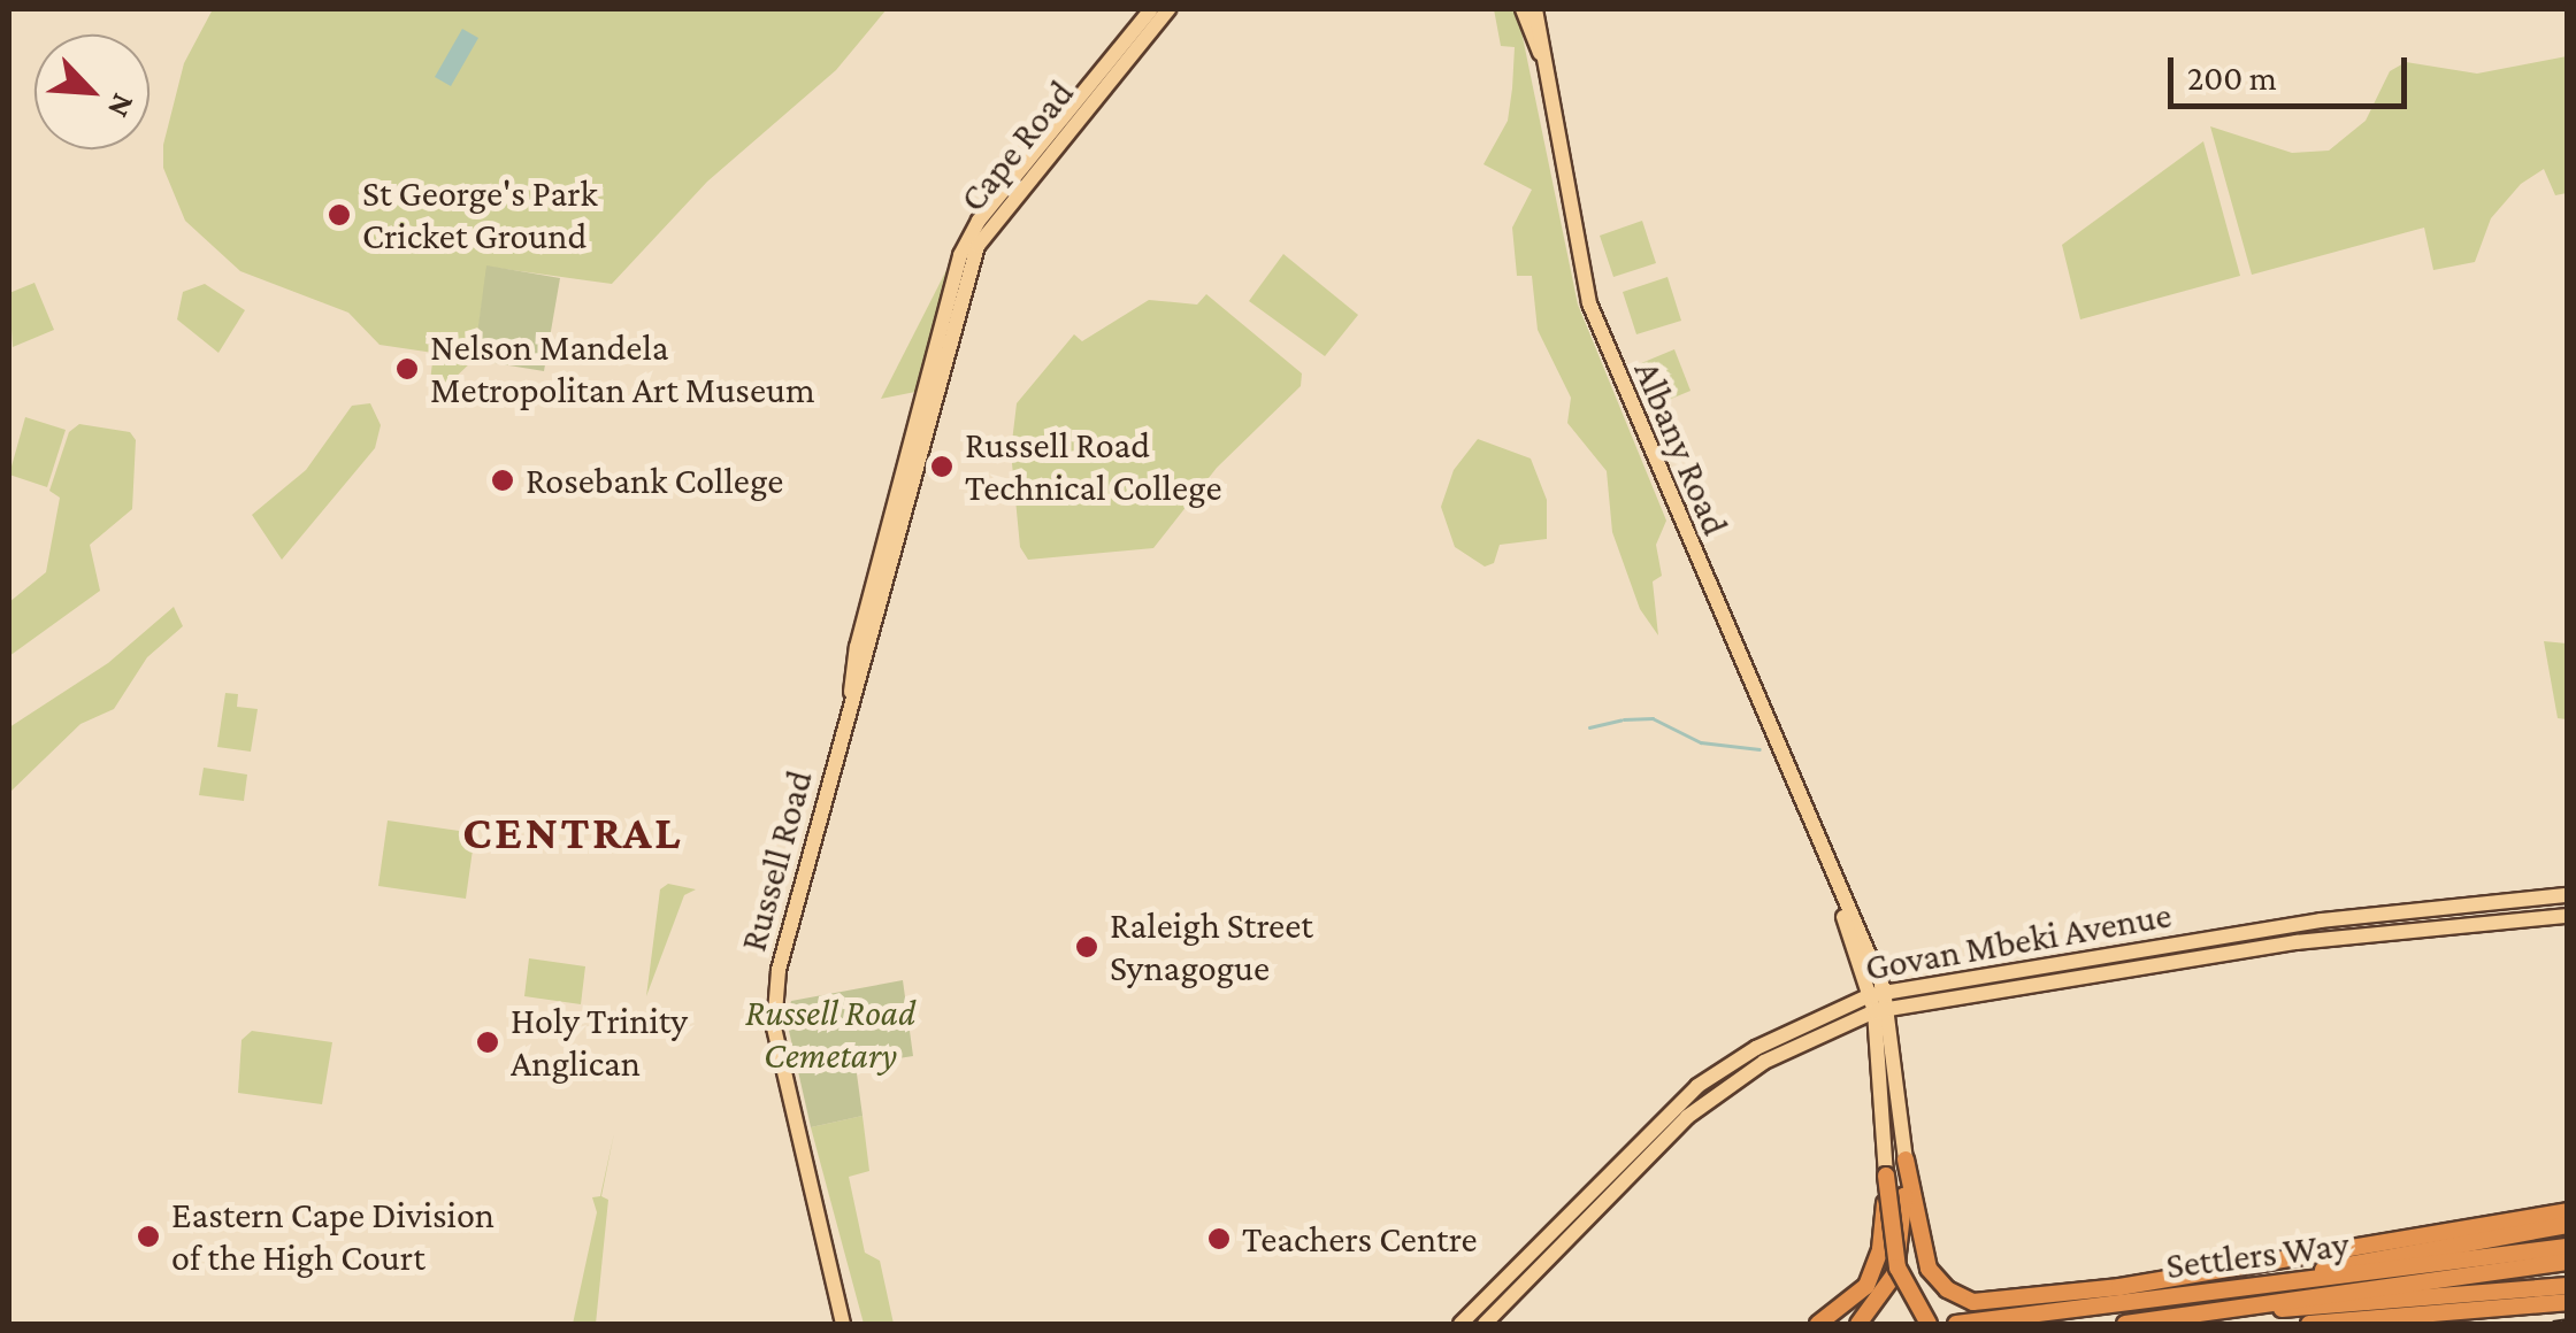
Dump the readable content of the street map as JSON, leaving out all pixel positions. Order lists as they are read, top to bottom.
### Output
{
  "streets": {
    "highway": ["Settlers Way"],
    "main road": [
      "Cape Road",
      "Albany Road",
      "Russell Road",
      "Govan Mbeki Avenue"
    ]
  },
  "crossings": [
    ["Cape Road", "Russell Road"],
    ["Albany Road", "Govan Mbeki Avenue"]
  ],
  "districts": ["CENTRAL"],
  "parks": ["Russell Road Cemetary"],
  "places": [
    "St George's Park Cricket Ground",
    "Nelson Mandela Metropolitan Art Museum",
    "Russell Road Technical College",
    "Rosebank College",
    "Raleigh Street Synagogue",
    "Holy Trinity Anglican",
    "Eastern Cape Division of the High Court",
    "Teachers Centre"
  ],
  "scale_bar": "200 m",
  "north": "bottom right"
}
